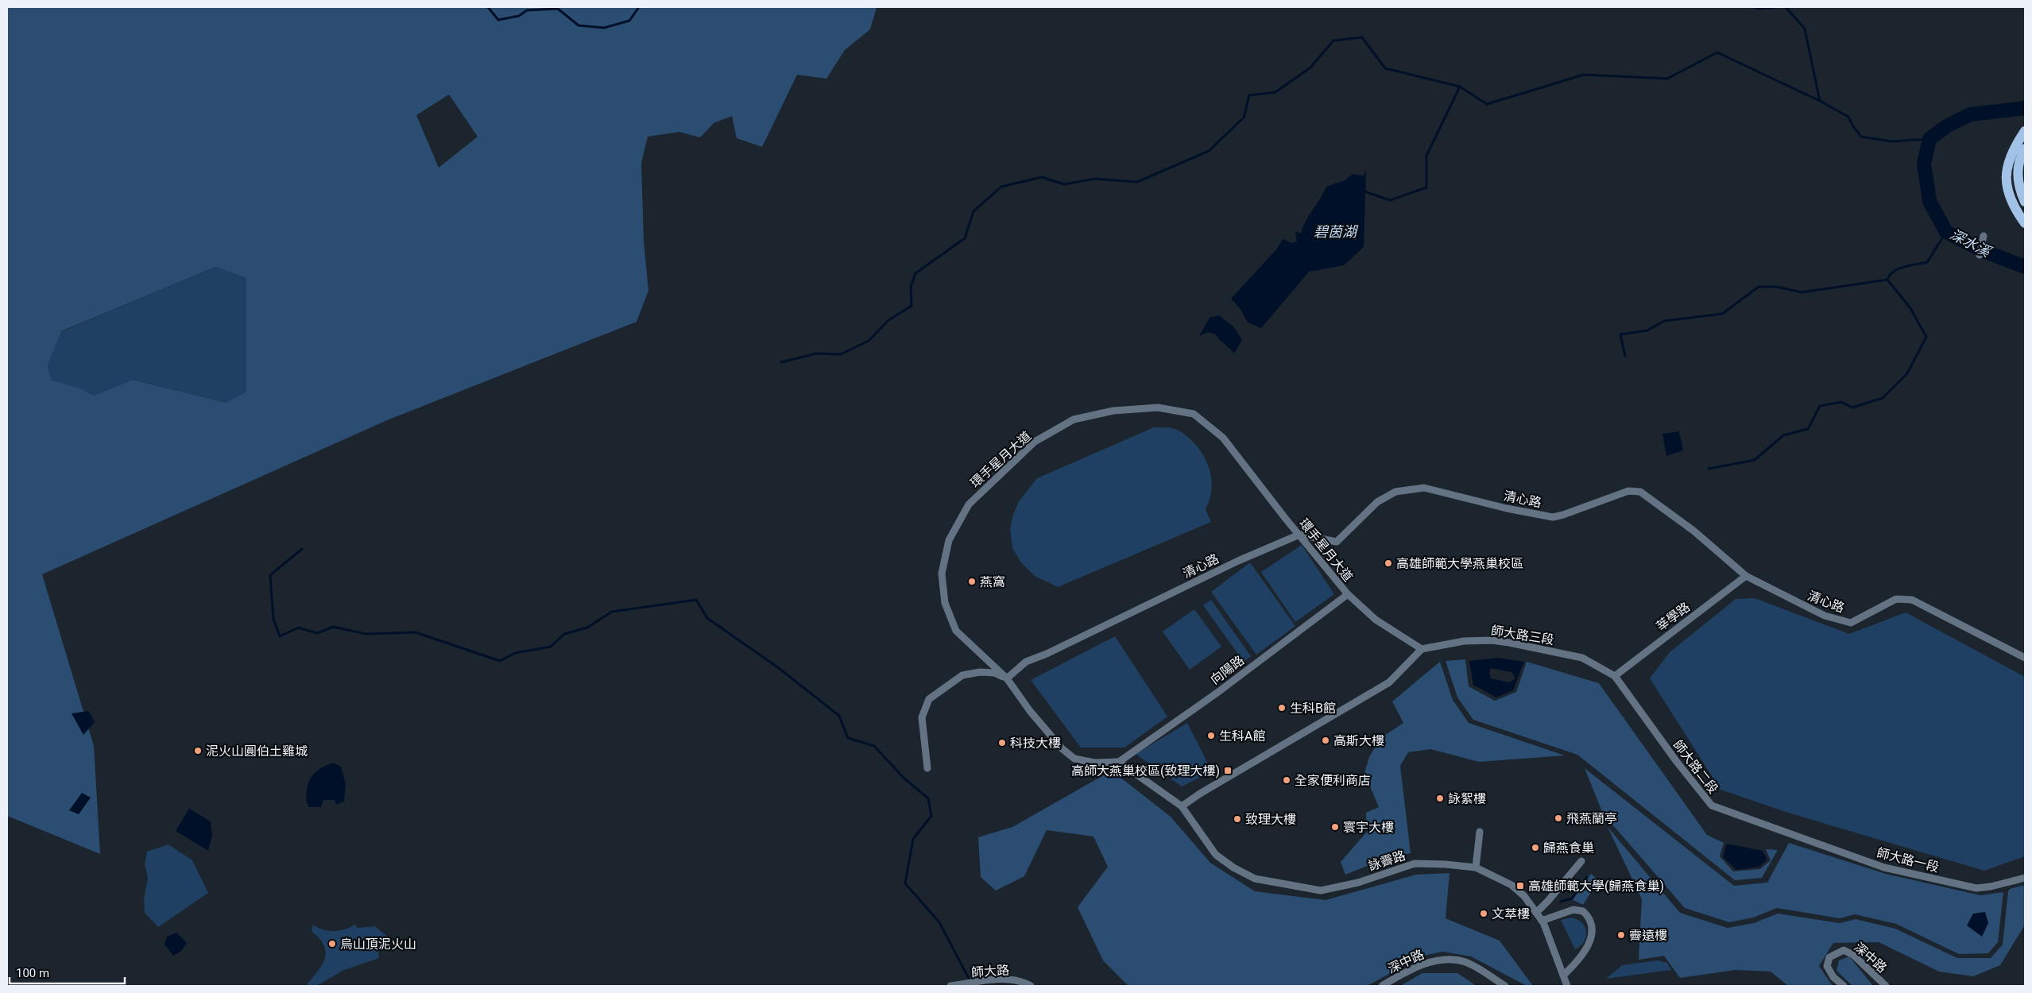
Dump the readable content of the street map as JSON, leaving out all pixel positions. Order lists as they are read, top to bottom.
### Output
{
  "streets": {
    "street": [
      "環手星月大道",
      "清心路",
      "莘學路",
      "師大路三段",
      "向陽路",
      "師大路二段",
      "師大路一段",
      "詠霽路",
      "深中路",
      "師大路"
    ]
  },
  "crossings": [
    ["環手星月大道", "清心路"],
    ["環手星月大道", "師大路三段"],
    ["環手星月大道", "向陽路"],
    ["清心路", "莘學路"],
    ["莘學路", "師大路三段"],
    ["莘學路", "師大路二段"],
    ["師大路三段", "師大路二段"],
    ["師大路二段", "師大路一段"]
  ],
  "water": ["碧茵湖", "深水溪"],
  "places": {
    "other": [
      "高雄師範大學燕巢校區",
      "燕窩",
      "生科B館",
      "生科A館",
      "高斯大樓",
      "科技大樓",
      "泥火山圓伯土雞城",
      "全家便利商店",
      "詠絮樓",
      "飛燕蘭亭",
      "致理大樓",
      "寰宇大樓",
      "歸燕食巢",
      "文萃樓",
      "霽遠樓",
      "烏山頂泥火山"
    ],
    "transit": ["高師大燕巢校區(致理大樓)", "高雄師範大學(歸燕食巢)"]
  },
  "scale_bar": "100 m"
}
